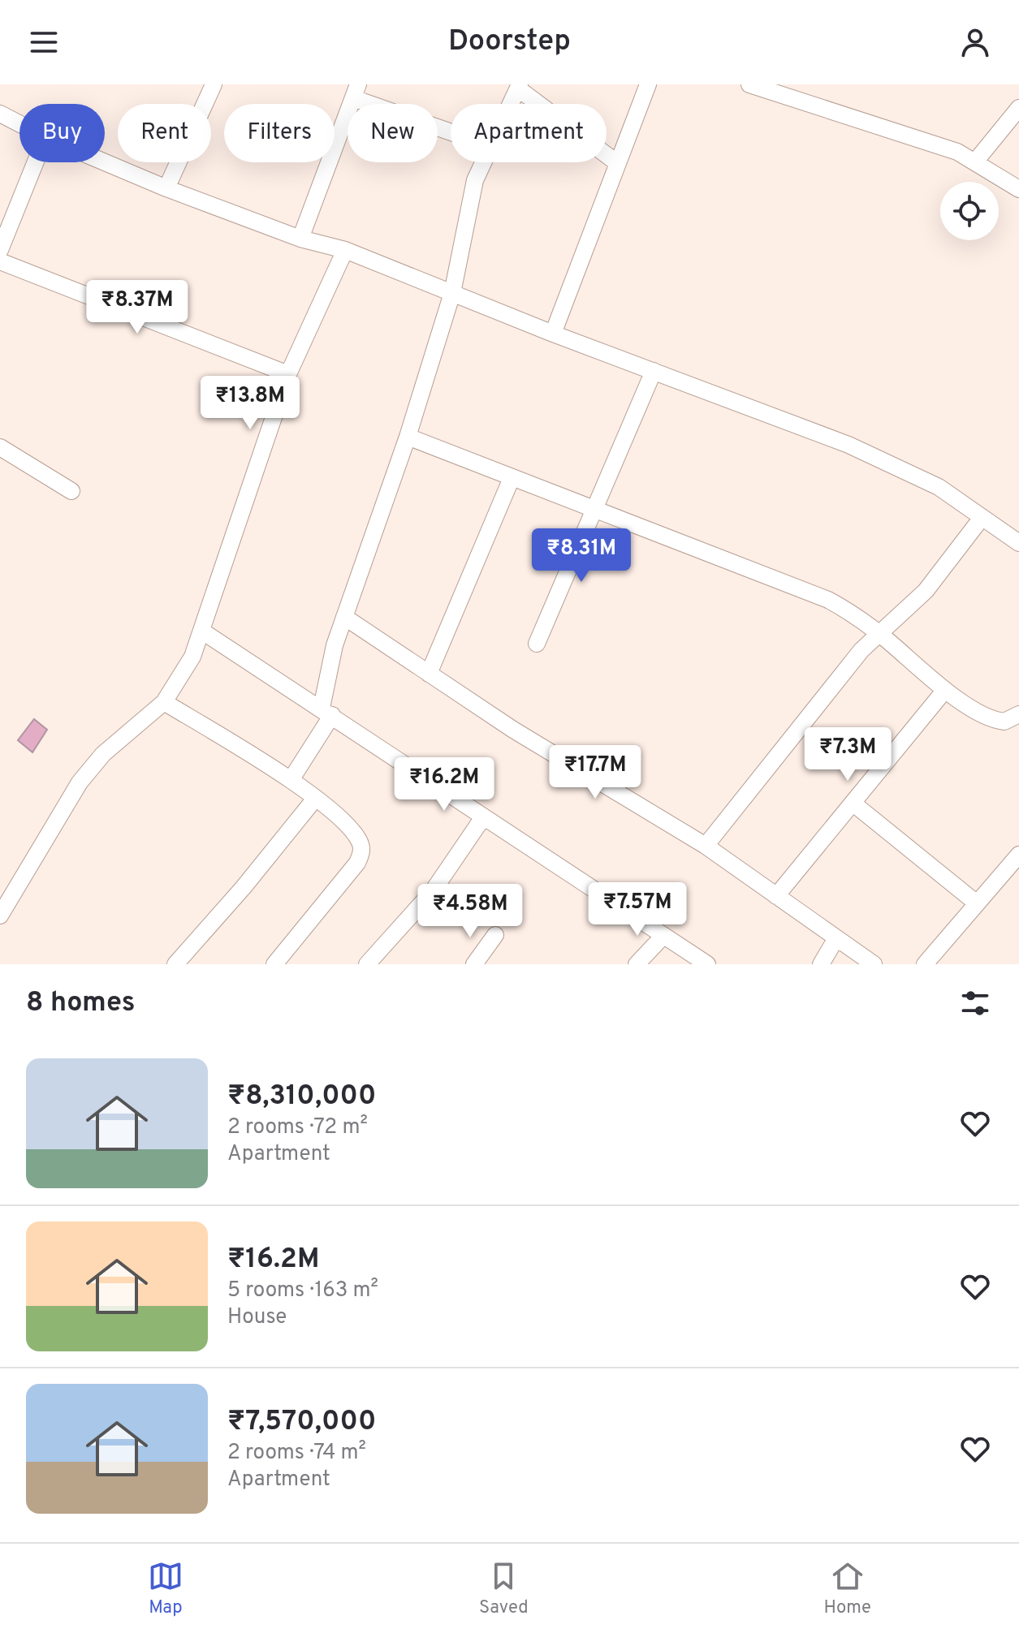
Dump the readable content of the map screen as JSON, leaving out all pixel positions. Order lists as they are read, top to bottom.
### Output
{
  "page": {
    "header": "Doorstep",
    "chip": [
      "Buy",
      "Rent",
      "Filters",
      "New",
      "Apartment"
    ],
    "price": [
      "₹8.37M",
      "₹13.8M",
      "₹8.31M",
      "₹7.3M",
      "₹17.7M",
      "₹16.2M",
      "₹7.57M",
      "₹4.58M"
    ],
    "heading": "8 homes",
    "list": [
      {
        "name": "₹8,310,000",
        "note": "2 rooms · 72 m² · Apartment"
      },
      {
        "name": "₹16.2M",
        "note": "5 rooms · 163 m² · House"
      },
      {
        "name": "₹7,570,000",
        "note": "2 rooms · 74 m² · Apartment"
      }
    ],
    "tabs": ["Map", "Saved", "Home"]
  }
}
